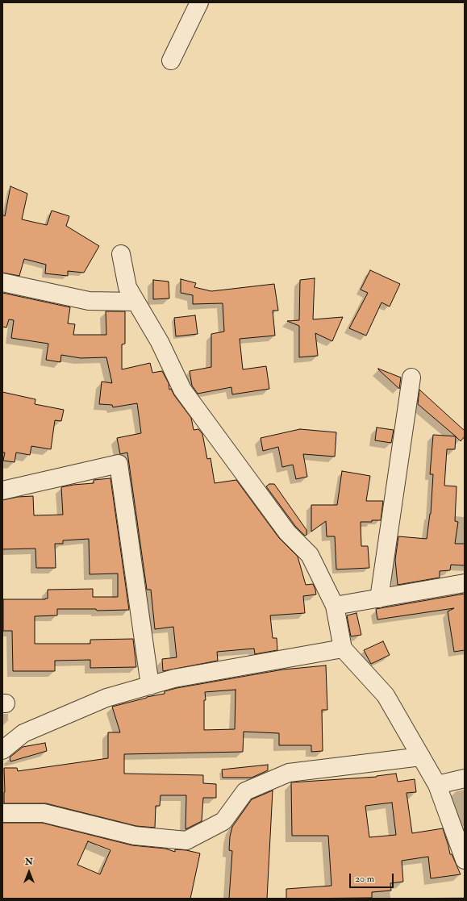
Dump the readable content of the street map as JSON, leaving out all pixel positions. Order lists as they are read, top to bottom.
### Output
{
  "scale_bar": "20 m",
  "north": "top"
}
